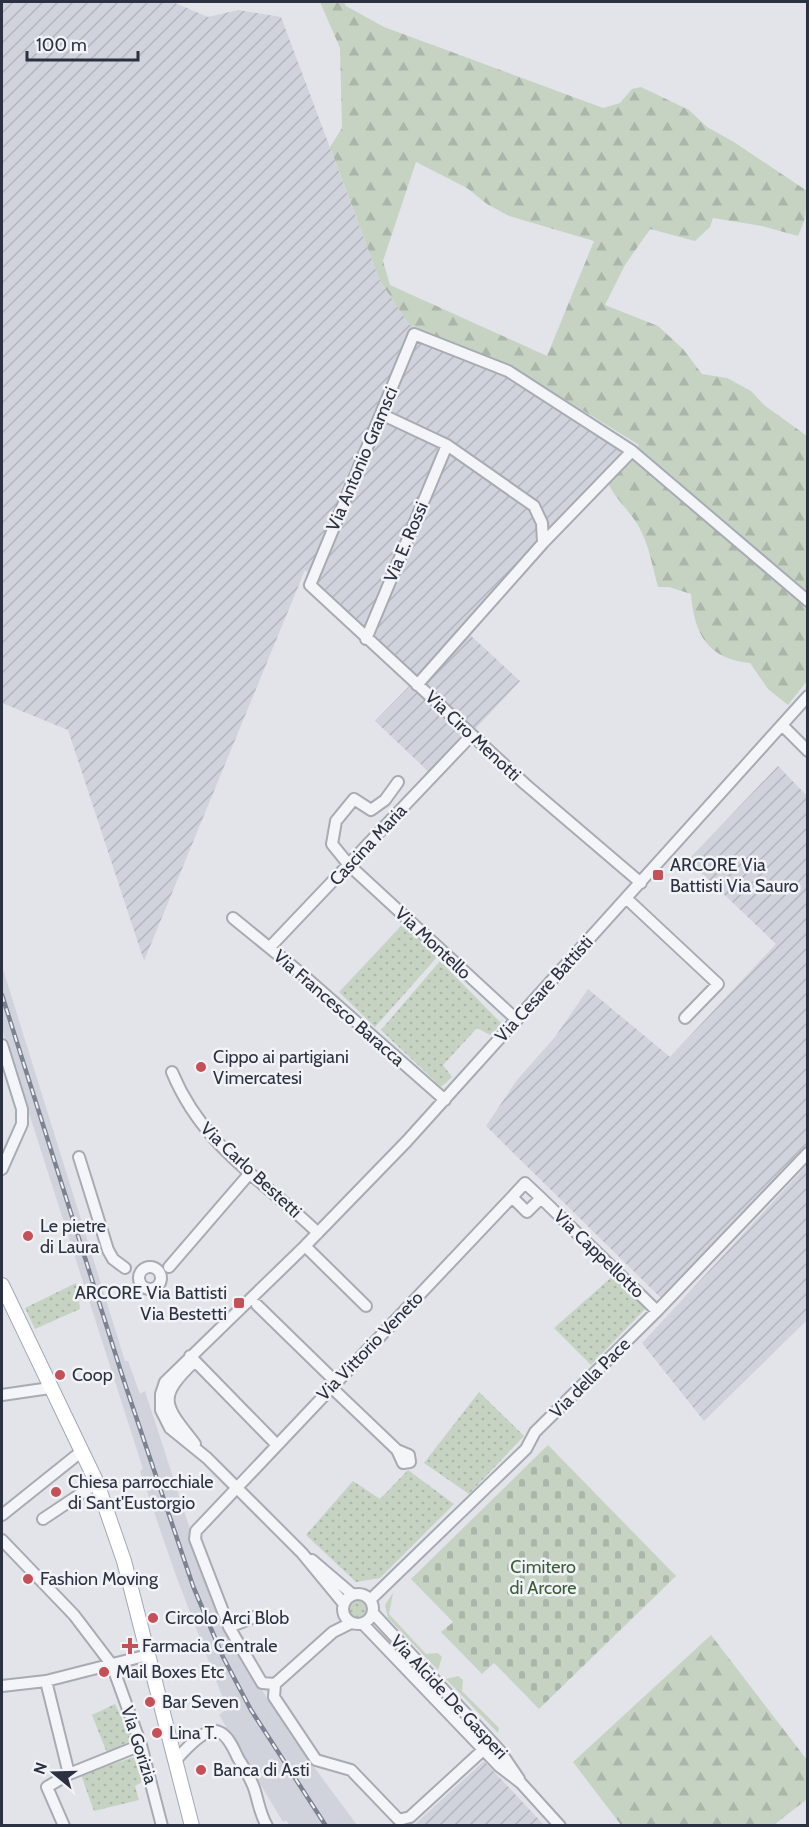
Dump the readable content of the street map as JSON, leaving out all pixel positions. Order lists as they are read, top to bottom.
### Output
{
  "streets": {
    "street": [
      "Via Antonio Gramsci",
      "Via E. Rossi",
      "Via Ciro Menotti",
      "Cascina Maria",
      "Via Montello",
      "Via Cesare Battisti",
      "Via Francesco Baracca",
      "Via Carlo Bestetti",
      "Via Cappellotto",
      "Via Vittorio Veneto",
      "Via della Pace",
      "Via Alcide De Gasperi",
      "Via Gorizia"
    ]
  },
  "crossings": [
    ["Via Antonio Gramsci", "Via Ciro Menotti"],
    ["Via E. Rossi", "Via Ciro Menotti"],
    ["Via Ciro Menotti", "Via Cesare Battisti"],
    ["Cascina Maria", "Via Montello"],
    ["Cascina Maria", "Via Francesco Baracca"],
    ["Via Montello", "Via Cesare Battisti"],
    ["Via Cesare Battisti", "Via Francesco Baracca"],
    ["Via Cesare Battisti", "Via Carlo Bestetti"],
    ["Via Cesare Battisti", "Via Vittorio Veneto"],
    ["Via Cappellotto", "Via Vittorio Veneto"],
    ["Via Cappellotto", "Via della Pace"],
    ["Via della Pace", "Via Alcide De Gasperi"]
  ],
  "parks": ["Cimitero di Arcore"],
  "places": {
    "transit": ["ARCORE Via Battisti Via Sauro", "ARCORE Via Battisti Via Bestetti"],
    "other": [
      "Cippo ai partigiani Vimercatesi",
      "Le pietre di Laura",
      "Coop",
      "Chiesa parrocchiale di Sant'Eustorgio",
      "Fashion Moving",
      "Circolo Arci Blob",
      "Mail Boxes Etc",
      "Bar Seven",
      "Lina T.",
      "Banca di Asti"
    ],
    "health": ["Farmacia Centrale"]
  },
  "scale_bar": "100 m",
  "north": "left"
}
